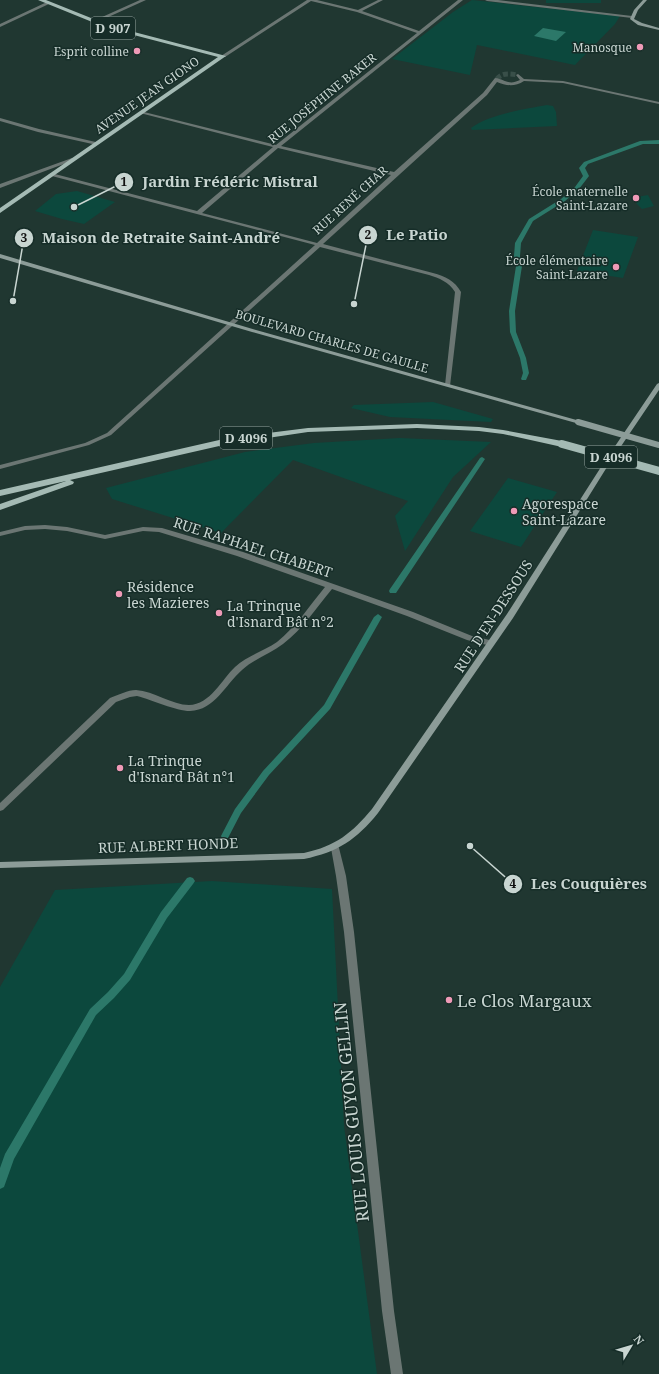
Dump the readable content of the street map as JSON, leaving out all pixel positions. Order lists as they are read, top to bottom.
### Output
{
  "streets": {
    "main road": ["D 907", "AVENUE JEAN GIONO", "D 4096"],
    "street": [
      "RUE JOSÉPHINE BAKER",
      "RUE RENÉ CHAR",
      "BOULEVARD CHARLES DE GAULLE",
      "RUE RAPHAEL CHABERT",
      "RUE D'EN-DESSOUS",
      "RUE ALBERT HONDE",
      "RUE LOUIS GUYON GELLIN"
    ]
  },
  "crossings": [
    ["D 907", "AVENUE JEAN GIONO"],
    ["RUE RENÉ CHAR", "BOULEVARD CHARLES DE GAULLE"],
    ["RUE RAPHAEL CHABERT", "RUE D'EN-DESSOUS"],
    ["RUE D'EN-DESSOUS", "RUE ALBERT HONDE"],
    ["RUE D'EN-DESSOUS", "RUE LOUIS GUYON GELLIN"],
    ["RUE ALBERT HONDE", "RUE LOUIS GUYON GELLIN"]
  ],
  "places": [
    "Manosque",
    "Esprit colline",
    "École maternelle Saint-Lazare",
    "Jardin Frédéric Mistral",
    "École élémentaire Saint-Lazare",
    "Maison de Retraite Saint-André",
    "Le Patio",
    "Agorespace Saint-Lazare",
    "Résidence les Mazieres",
    "La Trinque d'Isnard Bât n°2",
    "La Trinque d'Isnard Bât n°1",
    "Les Couquières",
    "Le Clos Margaux"
  ],
  "north": "top right"
}
